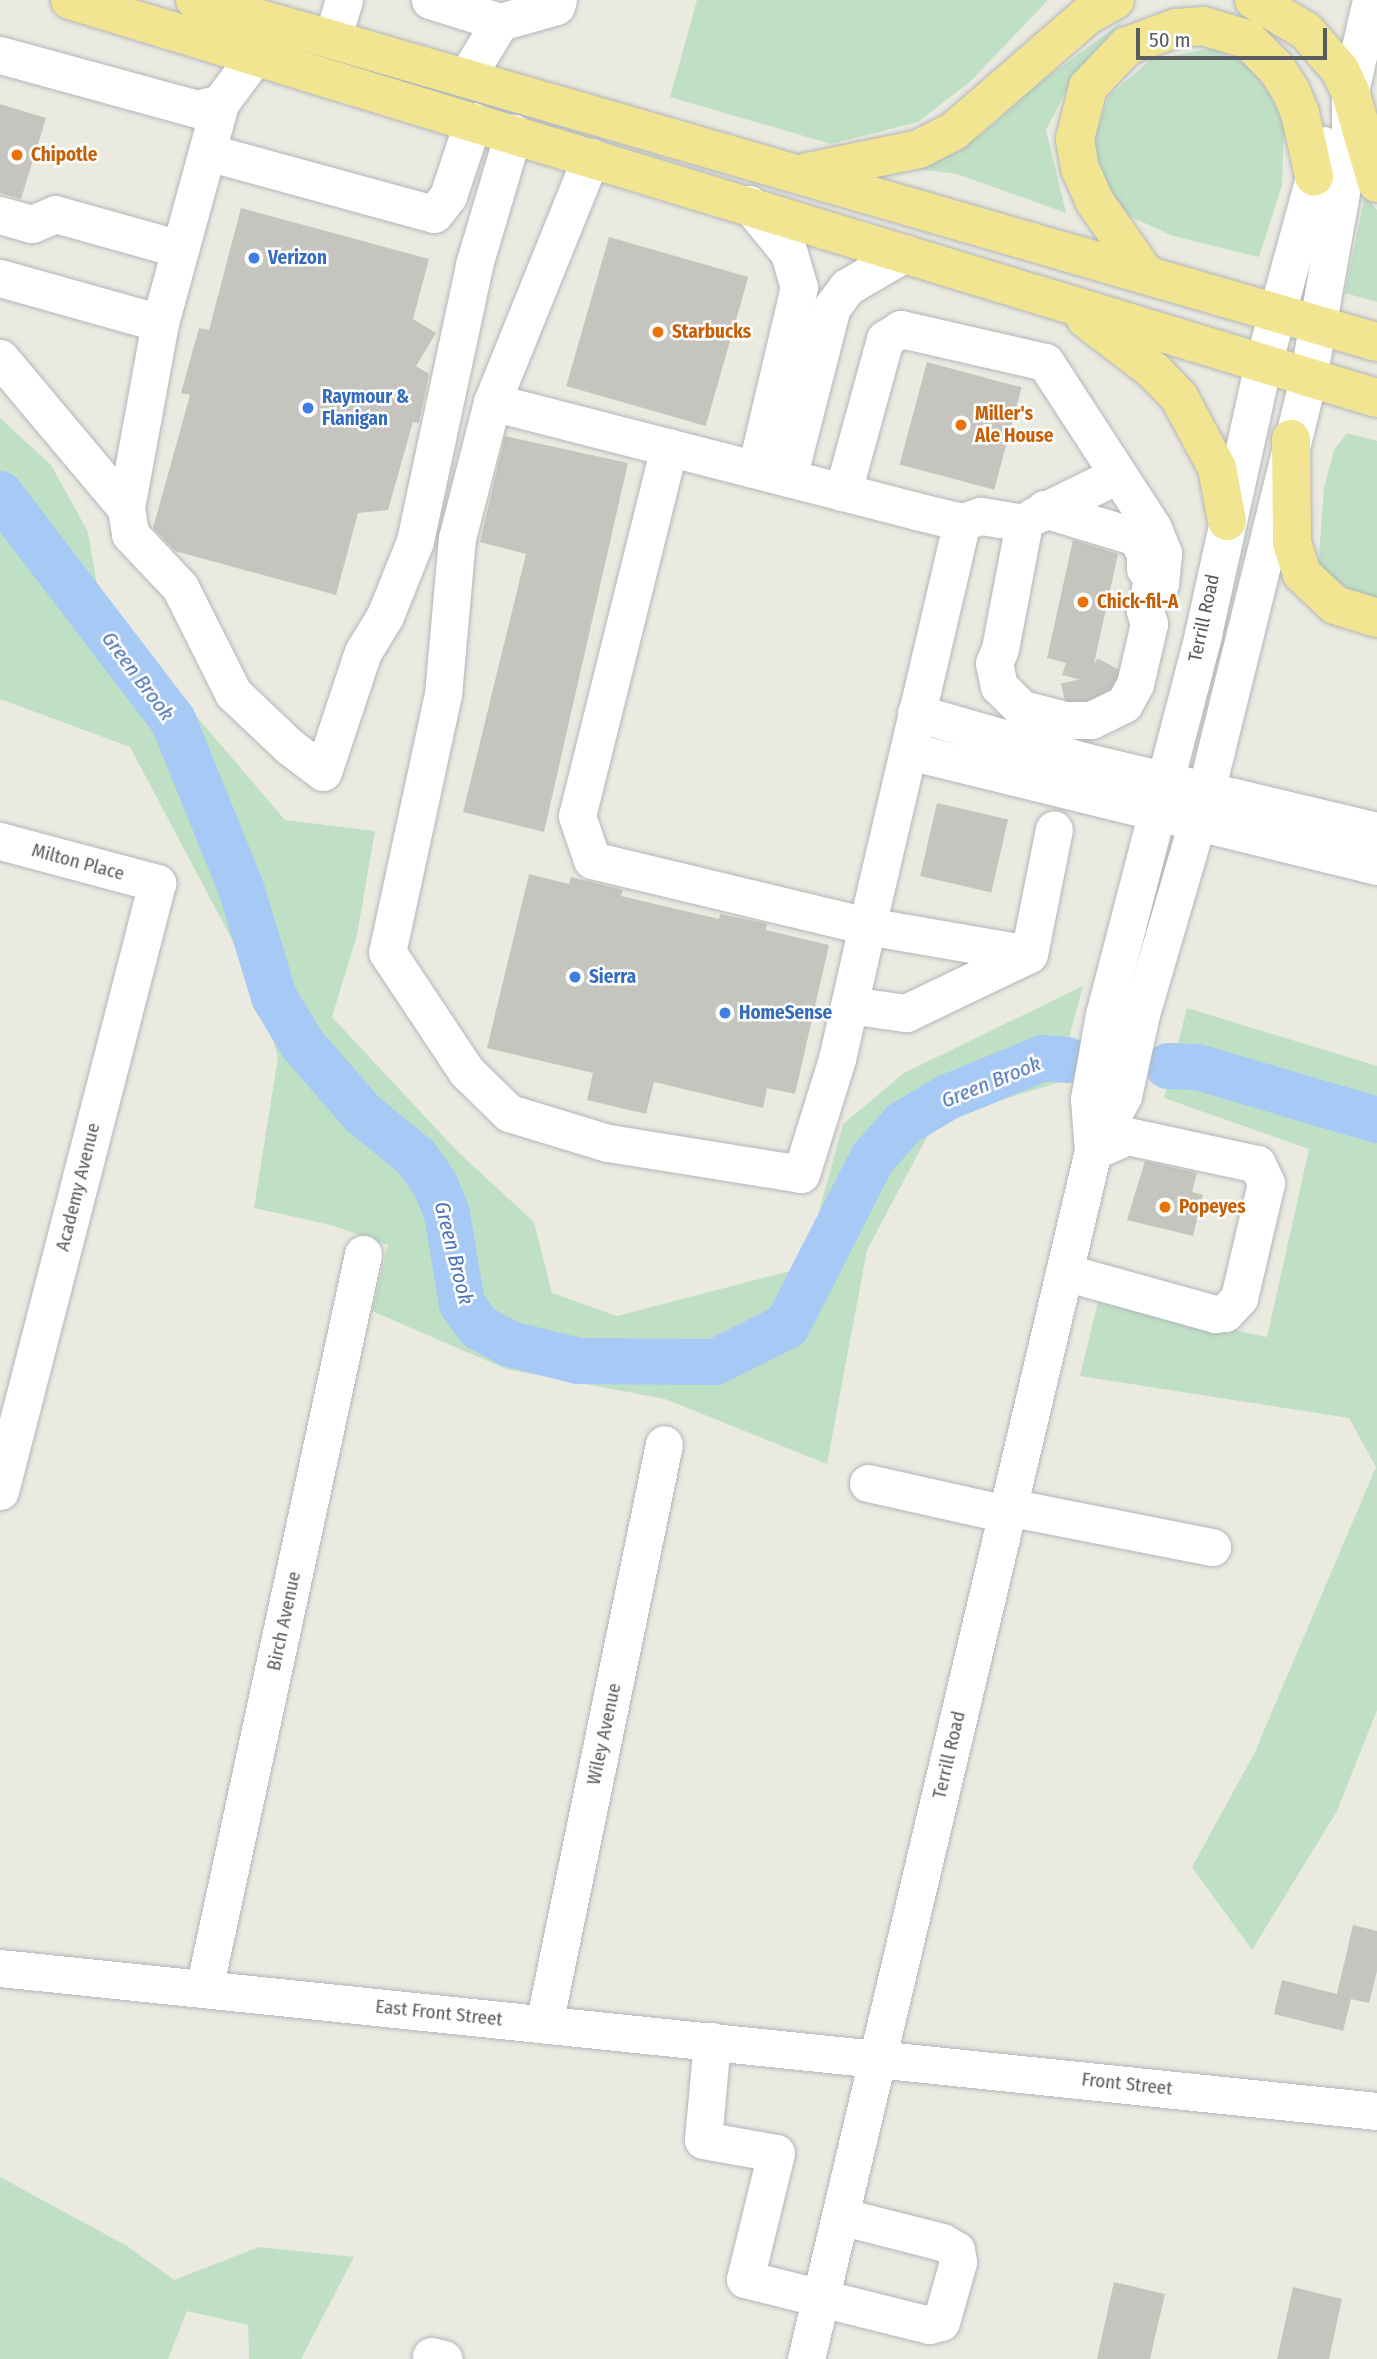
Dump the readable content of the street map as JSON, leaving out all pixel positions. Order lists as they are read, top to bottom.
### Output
{
  "streets": {
    "street": [
      "Terrill Road",
      "Milton Place",
      "Academy Avenue",
      "Birch Avenue",
      "Wiley Avenue",
      "East Front Street",
      "Front Street"
    ]
  },
  "crossings": [
    ["Terrill Road", "East Front Street"],
    ["Terrill Road", "Front Street"],
    ["Milton Place", "Academy Avenue"],
    ["Birch Avenue", "East Front Street"],
    ["Wiley Avenue", "East Front Street"],
    ["East Front Street", "Front Street"]
  ],
  "water": ["Green Brook"],
  "places": [
    "Chipotle",
    "Verizon",
    "Starbucks",
    "Raymour & Flanigan",
    "Miller's Ale House",
    "Chick-fil-A",
    "Sierra",
    "HomeSense",
    "Popeyes"
  ],
  "scale_bar": "50 m"
}
